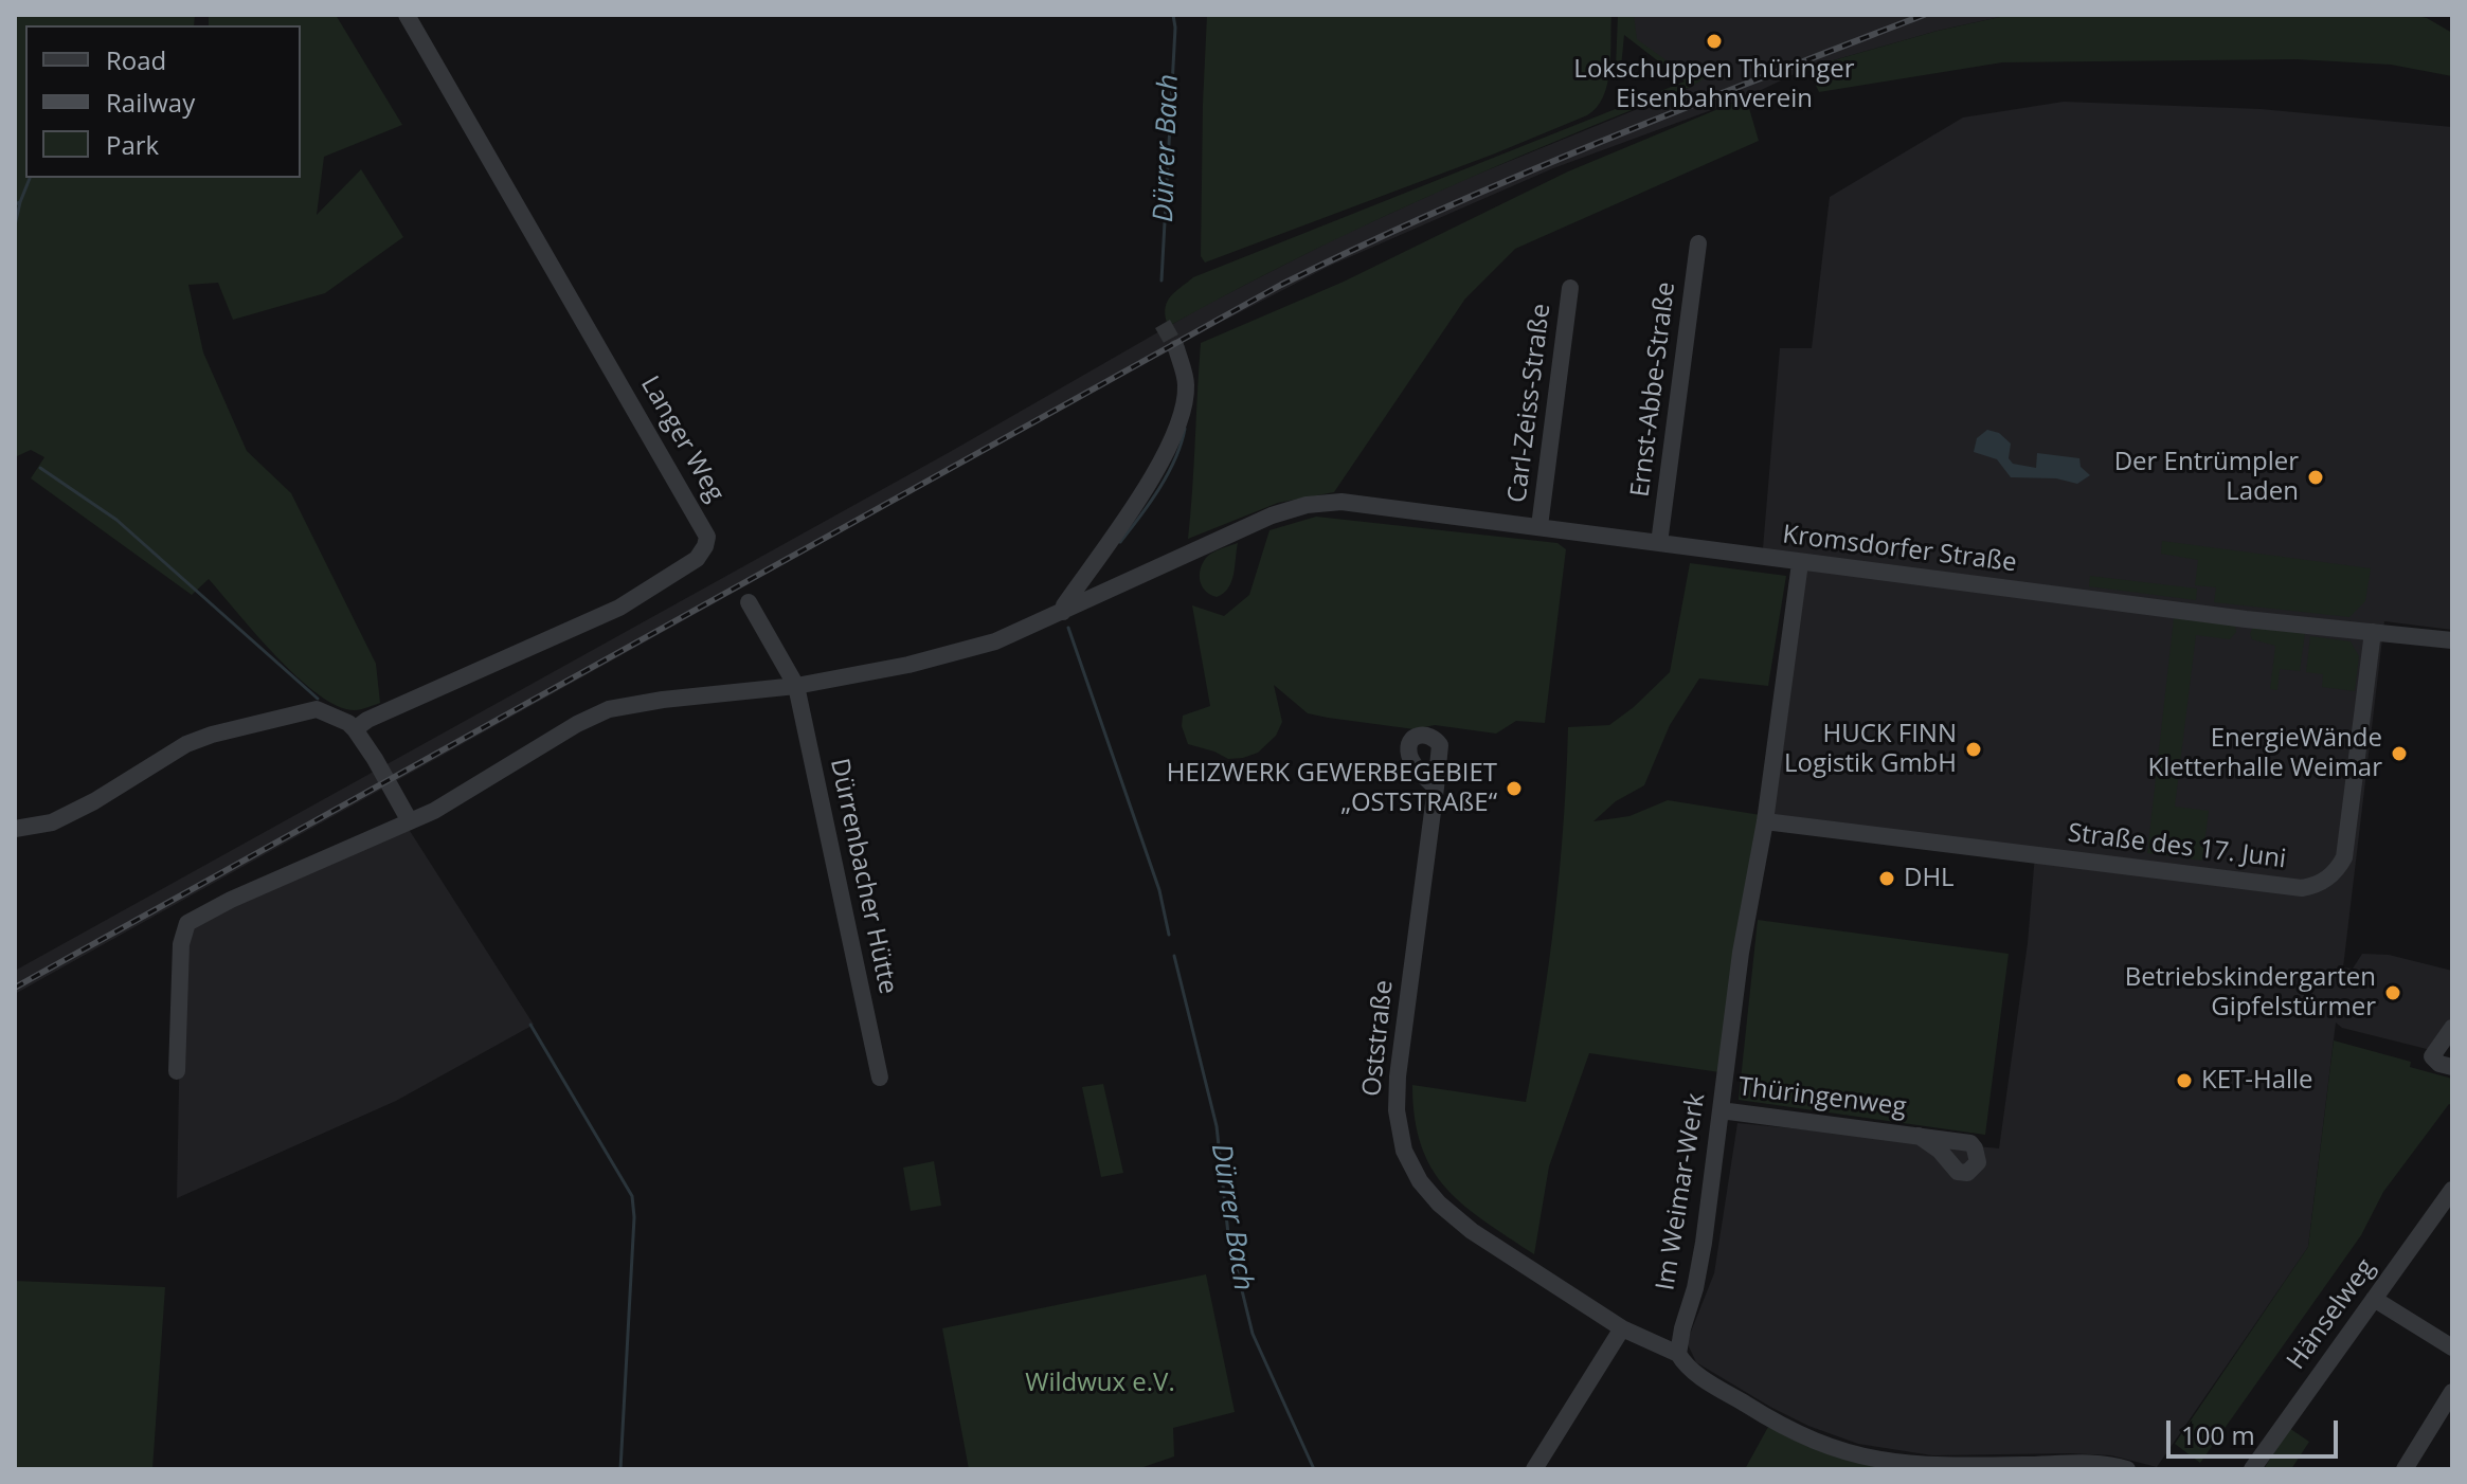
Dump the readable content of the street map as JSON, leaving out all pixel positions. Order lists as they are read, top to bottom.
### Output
{
  "streets": {
    "street": [
      "Ernst-Abbe-Straße",
      "Carl-Zeiss-Straße",
      "Langer Weg",
      "Kromsdorfer Straße",
      "Straße des 17. Juni",
      "Dürrenbacher Hütte",
      "Oststraße",
      "Thüringenweg",
      "Im Weimar-Werk",
      "Hänselweg"
    ]
  },
  "crossings": [
    ["Ernst-Abbe-Straße", "Kromsdorfer Straße"],
    ["Carl-Zeiss-Straße", "Kromsdorfer Straße"],
    ["Kromsdorfer Straße", "Straße des 17. Juni"],
    ["Kromsdorfer Straße", "Im Weimar-Werk"],
    ["Straße des 17. Juni", "Im Weimar-Werk"],
    ["Oststraße", "Im Weimar-Werk"],
    ["Thüringenweg", "Im Weimar-Werk"]
  ],
  "water": ["Dürrer Bach"],
  "parks": ["Wildwux e.V."],
  "places": [
    "Lokschuppen Thüringer Eisenbahnverein",
    "Der Entrümpler Laden",
    "HUCK FINN Logistik GmbH",
    "EnergieWände Kletterhalle Weimar",
    "HEIZWERK GEWERBEGEBIET „OSTSTRAßE“",
    "DHL",
    "Betriebskindergarten Gipfelstürmer",
    "KET-Halle"
  ],
  "legend": ["Road", "Railway", "Park"],
  "scale_bar": "100 m"
}
